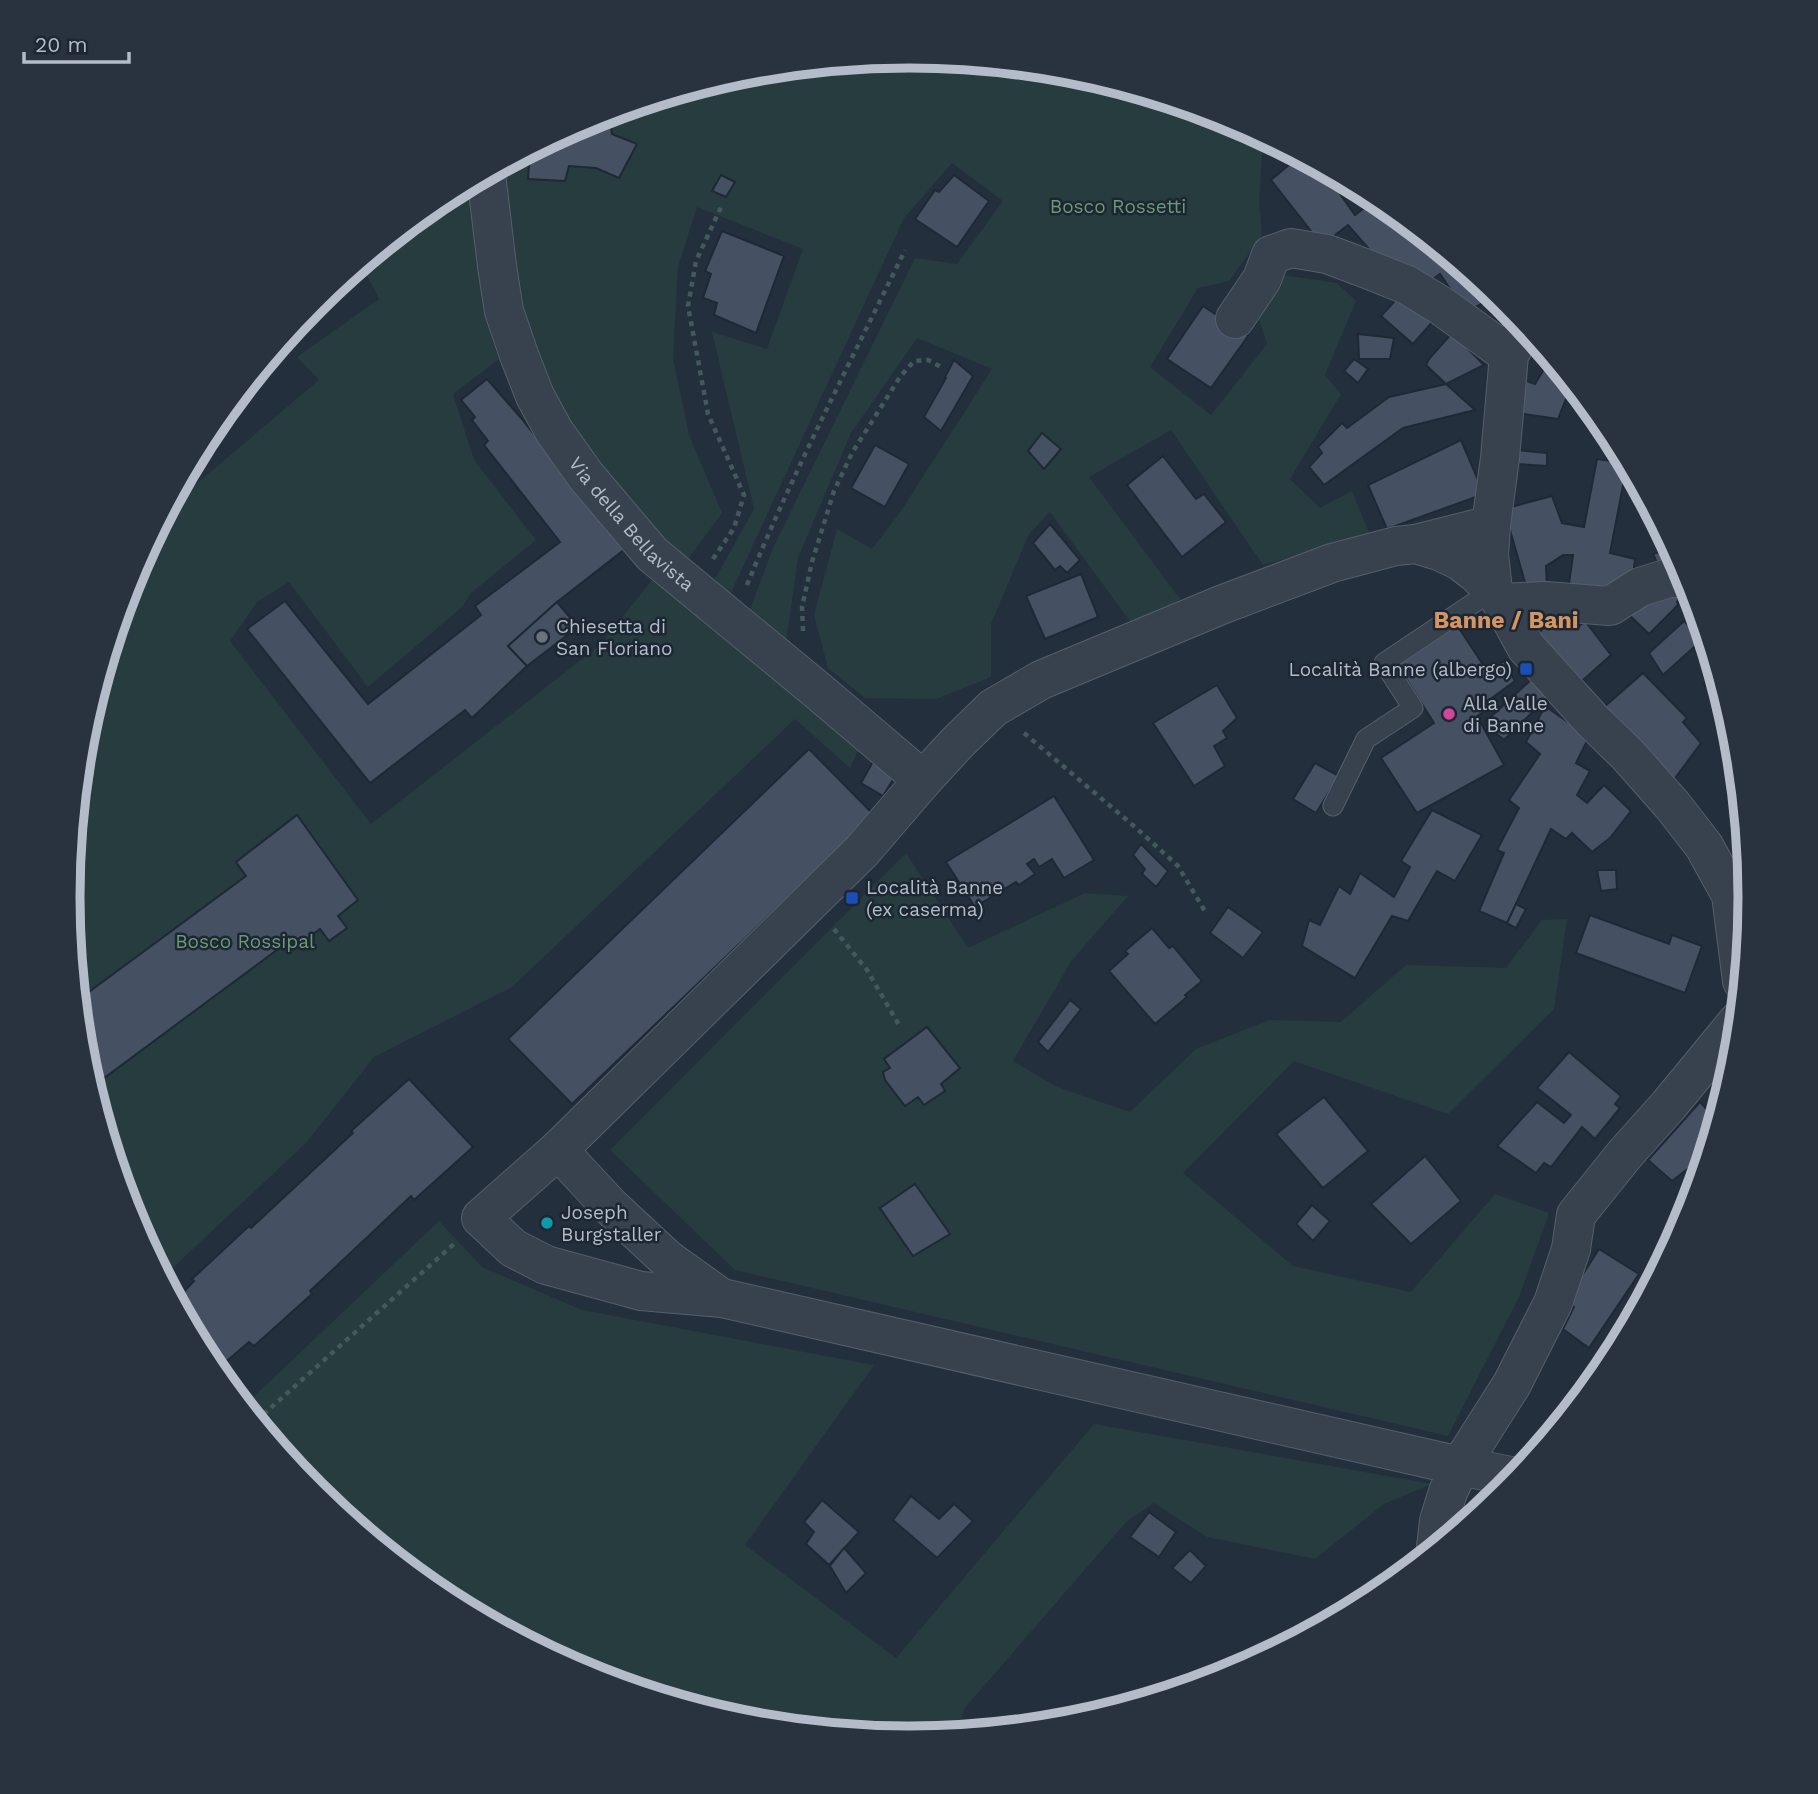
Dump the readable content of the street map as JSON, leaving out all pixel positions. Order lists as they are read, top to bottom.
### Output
{
  "streets": {
    "street": ["Via della Bellavista"]
  },
  "districts": ["Banne / Bani"],
  "parks": ["Bosco Rossetti", "Bosco Rossipal"],
  "places": {
    "other": ["Chiesetta di San Floriano", "Alla Valle di Banne", "Joseph Burgstaller"],
    "transit": ["Località Banne (albergo)", "Località Banne (ex caserma)"]
  },
  "scale_bar": "20 m"
}
